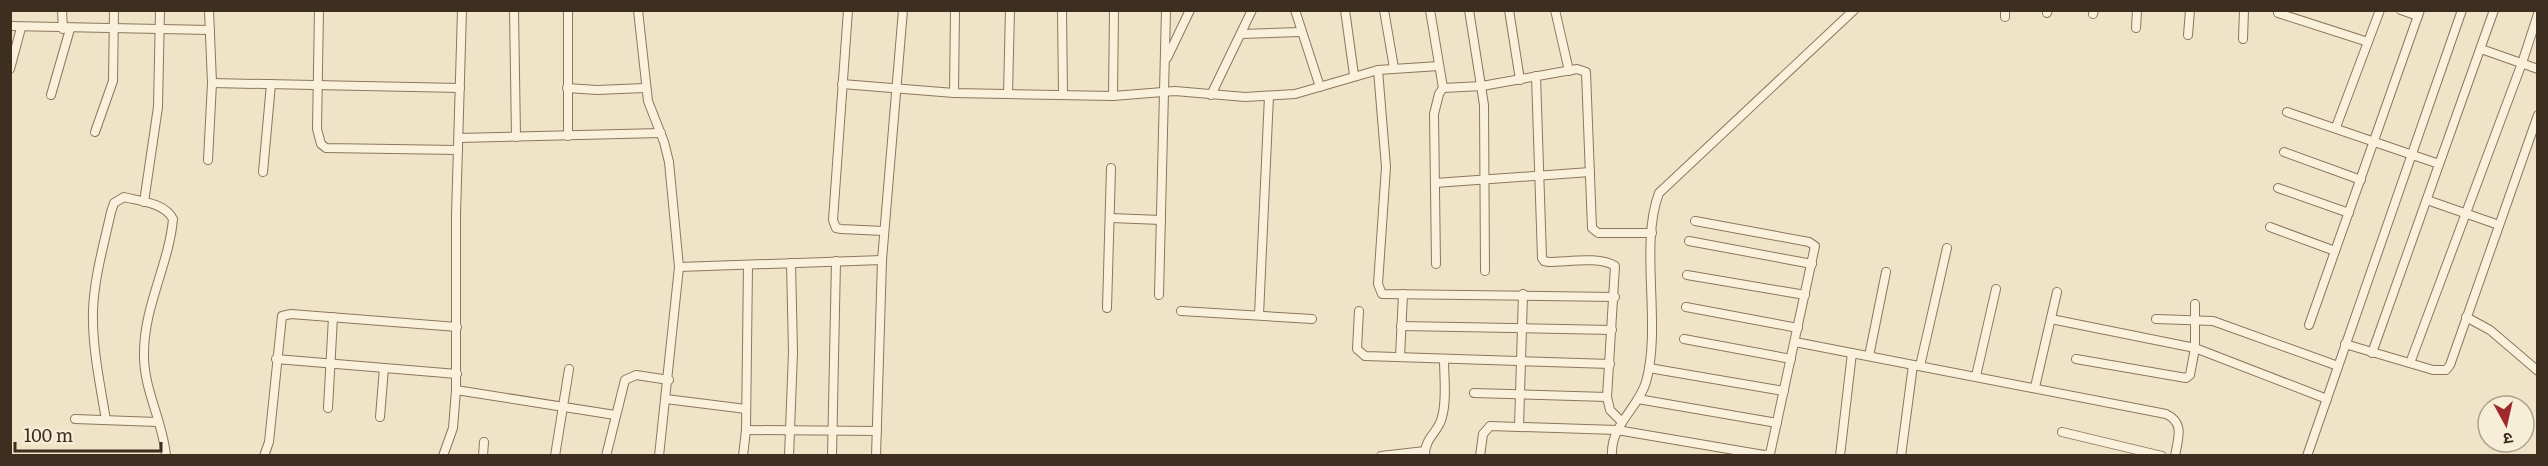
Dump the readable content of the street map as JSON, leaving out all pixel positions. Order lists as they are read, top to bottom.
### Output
{
  "scale_bar": "100 m",
  "north": "bottom"
}
